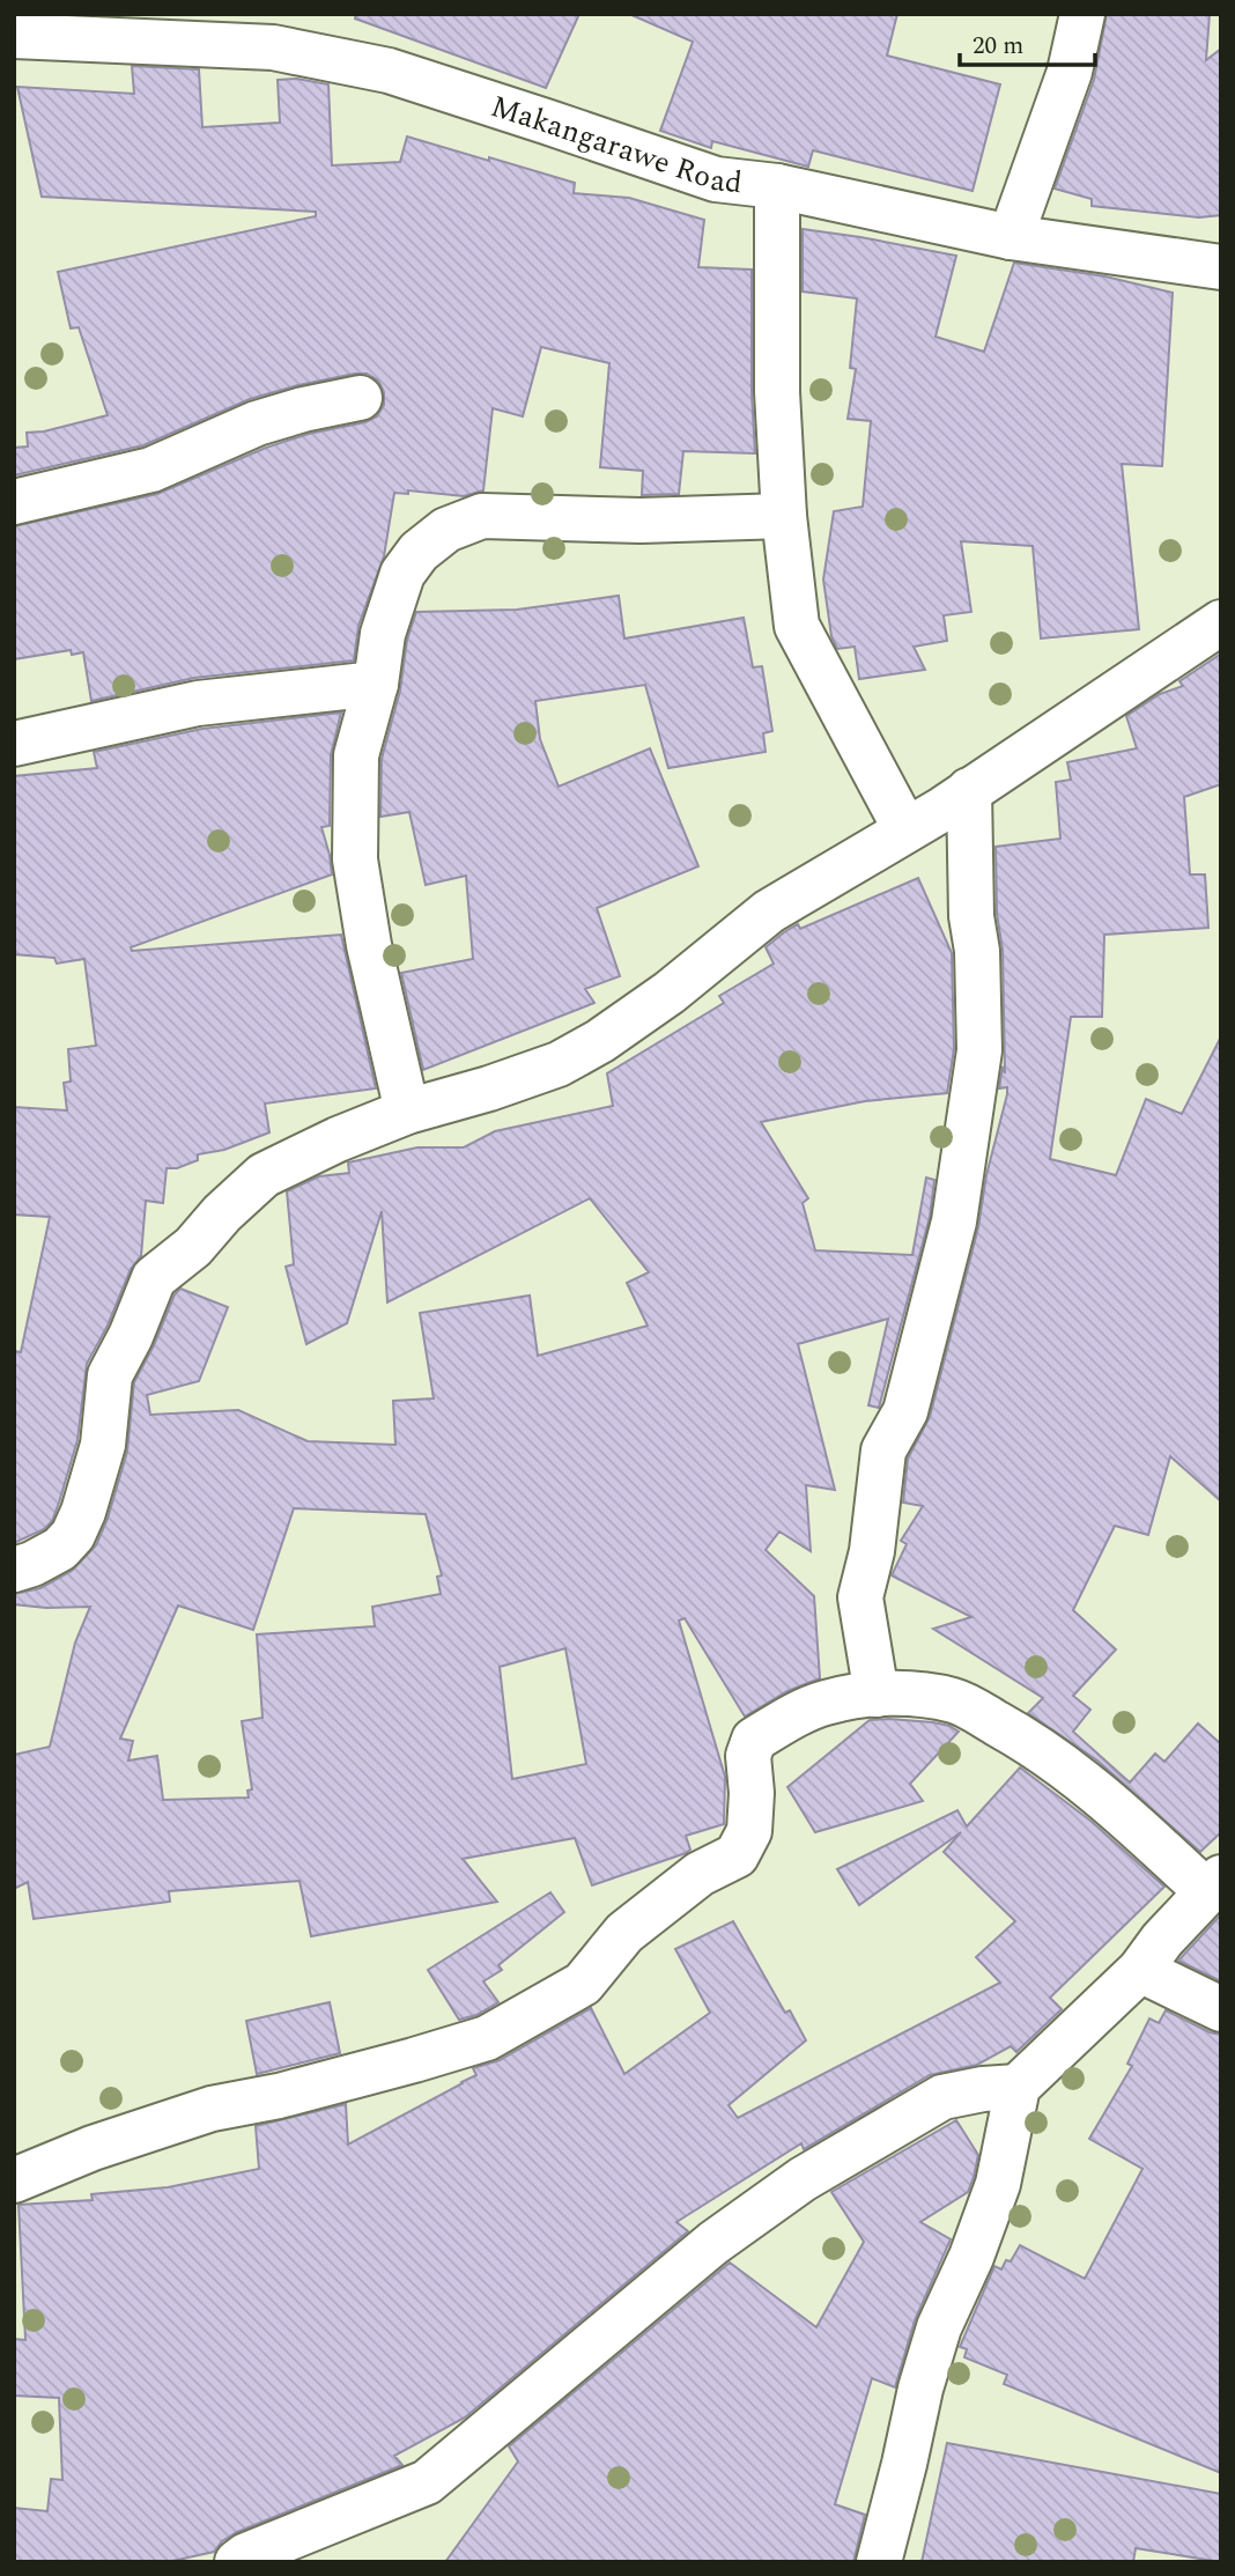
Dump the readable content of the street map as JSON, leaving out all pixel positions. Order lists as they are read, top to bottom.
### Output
{
  "streets": {
    "street": ["Makangarawe Road"]
  },
  "scale_bar": "20 m"
}
